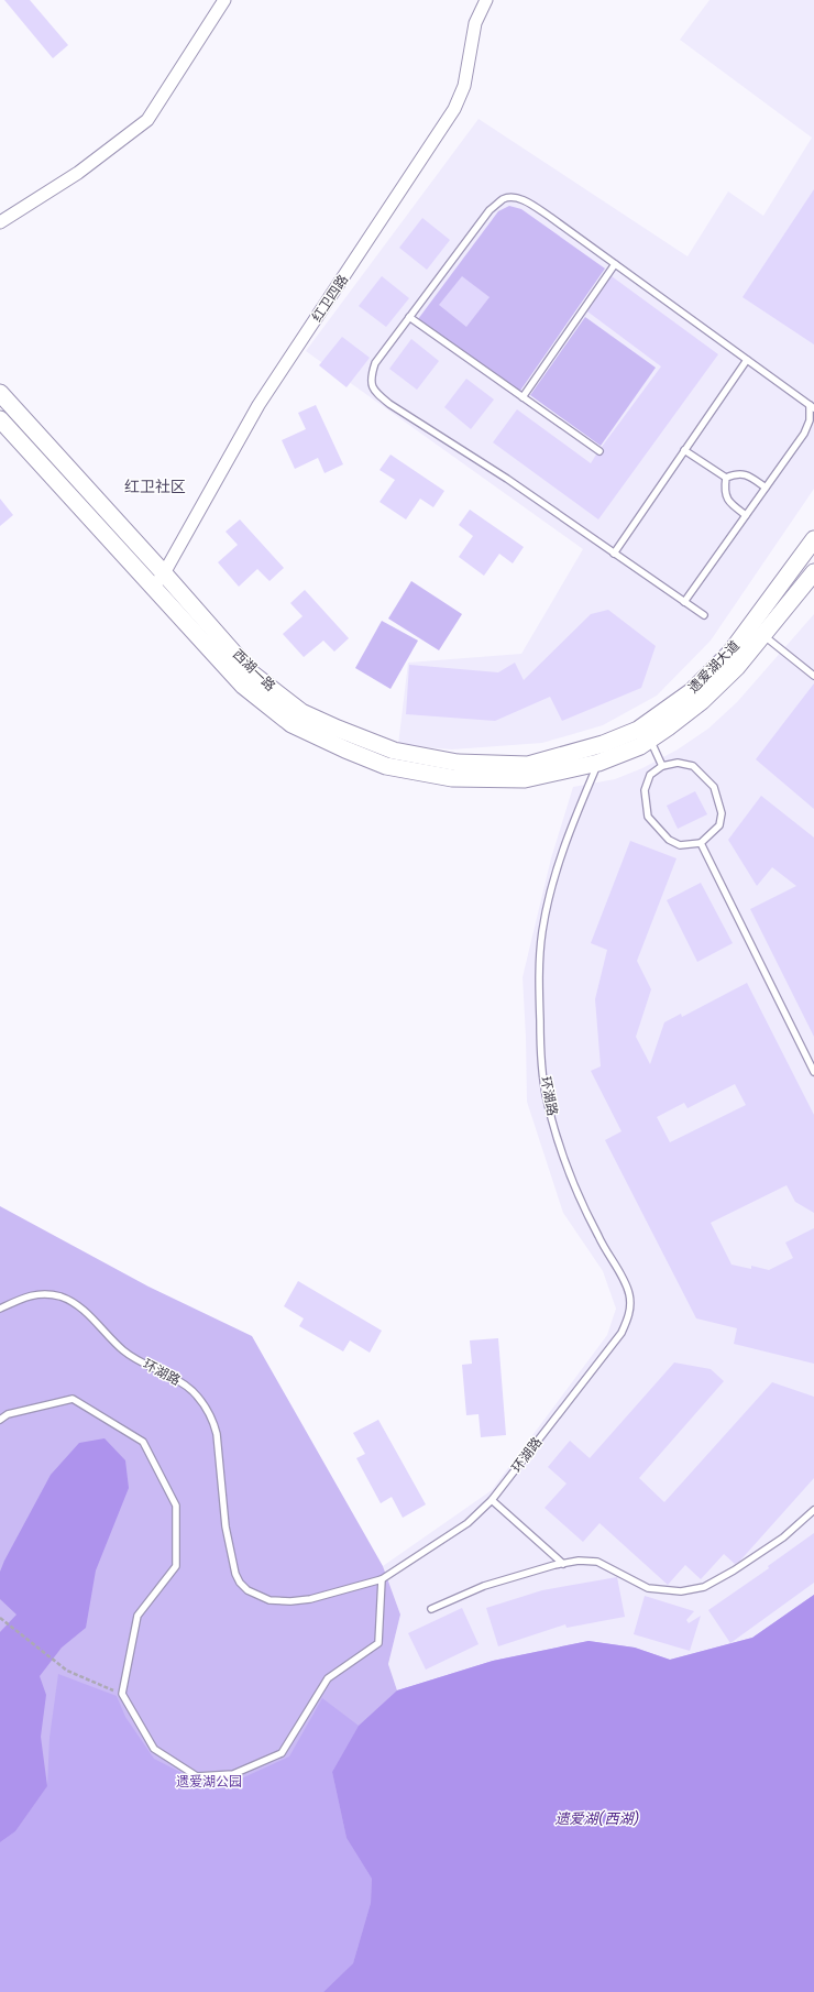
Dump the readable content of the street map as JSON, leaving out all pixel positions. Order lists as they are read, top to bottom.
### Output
{
  "streets": {
    "main road": ["遗爱湖大道", "西湖一路"],
    "street": ["红卫四路"],
    "lane": ["环湖路"]
  },
  "crossings": [
    ["红卫四路", "西湖一路"],
    ["遗爱湖大道", "西湖一路"],
    ["遗爱湖大道", "环湖路"],
    ["西湖一路", "环湖路"]
  ],
  "districts": ["红卫社区"],
  "water": ["遗爱湖(西湖)"],
  "parks": ["遗爱湖公园"]
}
